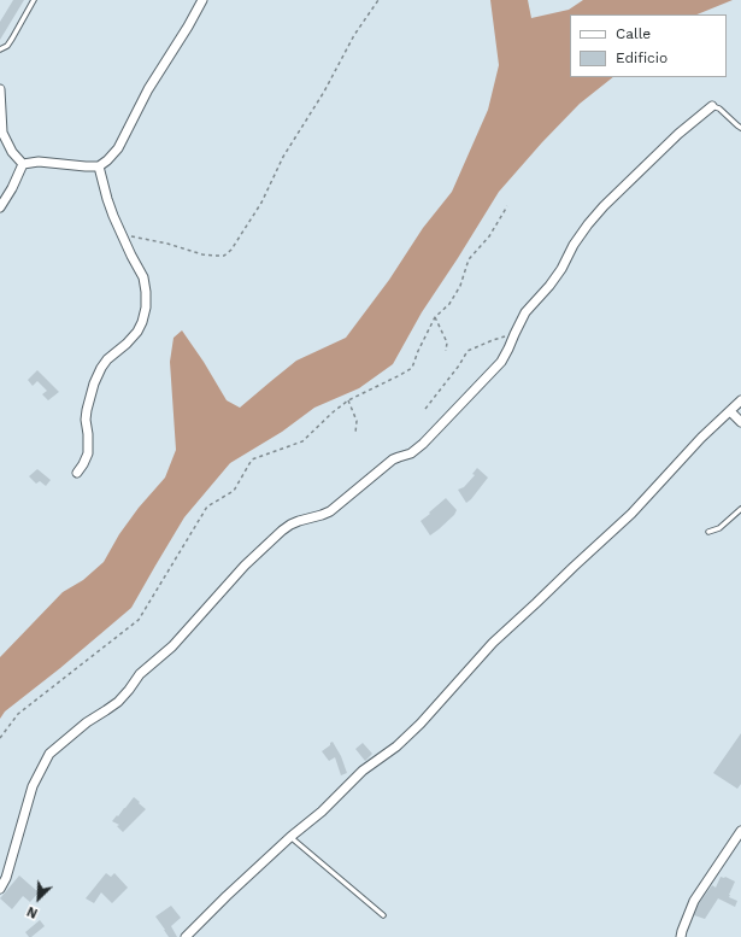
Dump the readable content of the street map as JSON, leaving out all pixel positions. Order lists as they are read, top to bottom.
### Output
{
  "legend": ["Calle", "Edificio"],
  "north": "bottom left"
}
